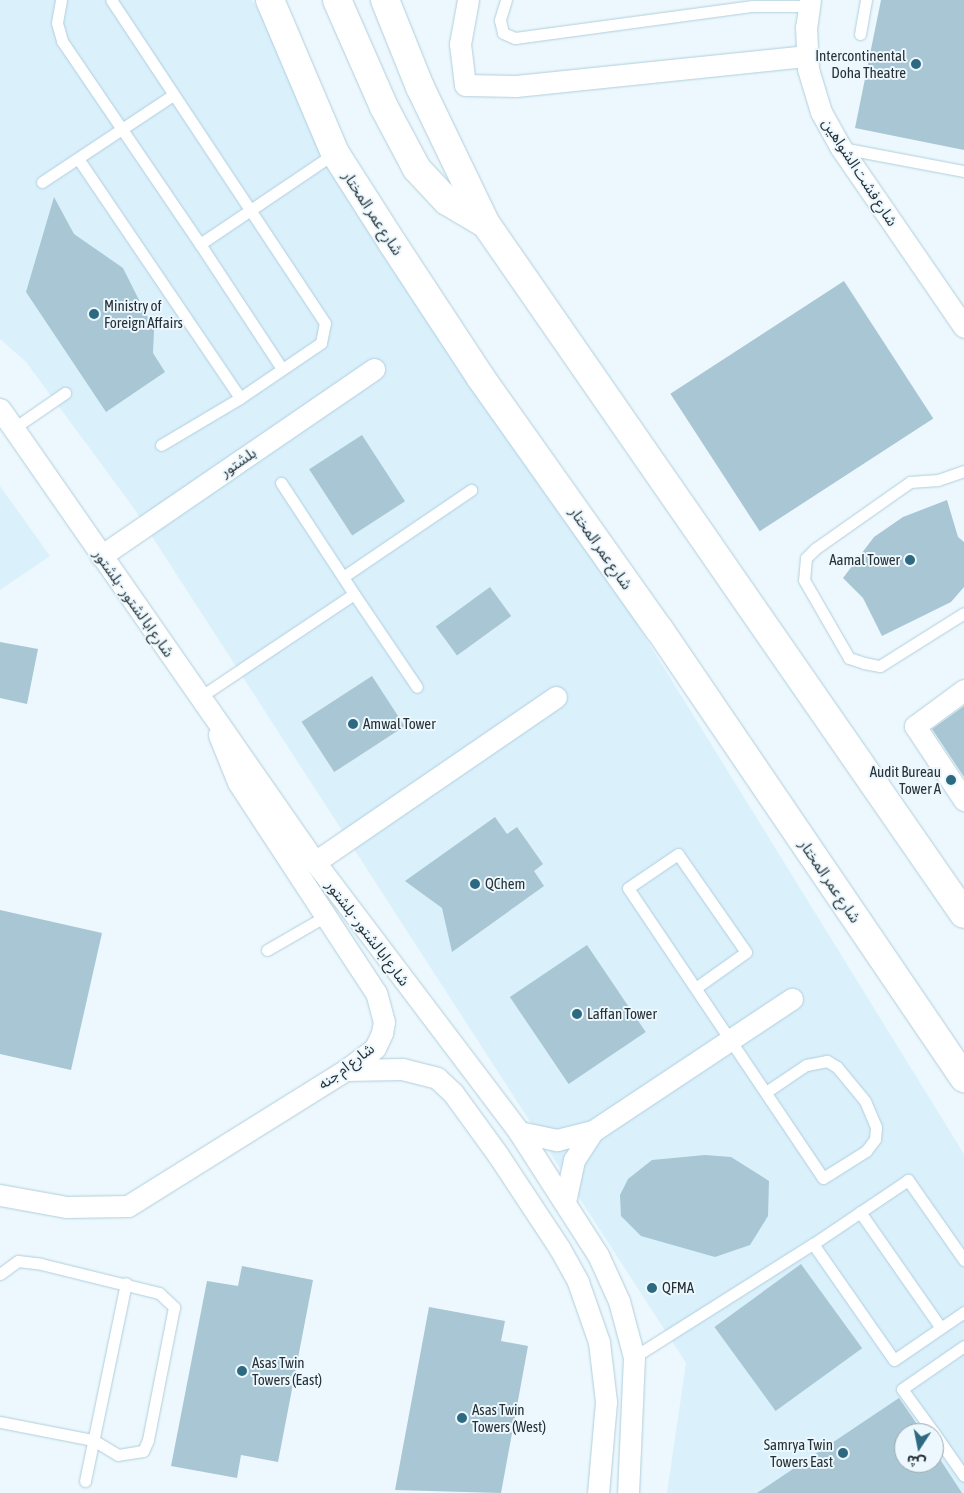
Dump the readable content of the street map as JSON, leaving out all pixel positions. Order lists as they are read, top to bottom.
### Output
{
  "streets": {
    "main road": ["شارع عمر المختار"],
    "street": [
      "شارع فشت الشواهين",
      "بلشتور",
      "شارع ابا لشتور - بلشتور",
      "شارع ام جنه"
    ]
  },
  "crossings": [
    ["بلشتور", "شارع ابا لشتور - بلشتور"],
    ["شارع ابا لشتور - بلشتور", "شارع ام جنه"]
  ],
  "places": [
    "Intercontinental Doha Theatre",
    "Ministry of Foreign Affairs",
    "Aamal Tower",
    "Amwal Tower",
    "Audit Bureau Tower A",
    "QChem",
    "Laffan Tower",
    "QFMA",
    "Asas Twin Towers (East)",
    "Asas Twin Towers (West)",
    "Samrya Twin Towers East"
  ],
  "north": "bottom"
}
